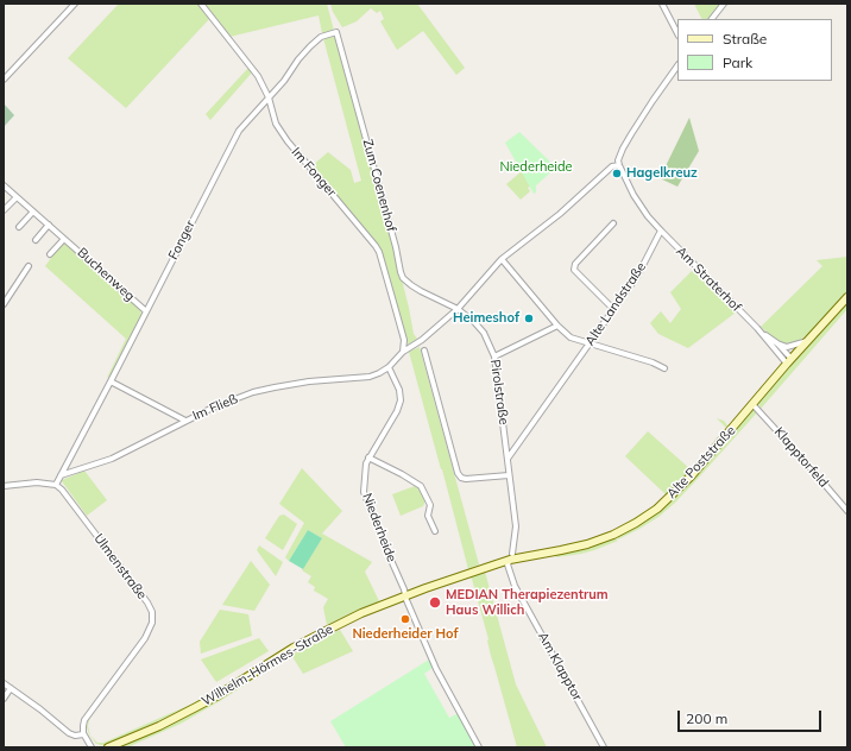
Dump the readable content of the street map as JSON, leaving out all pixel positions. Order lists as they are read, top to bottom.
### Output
{
  "streets": {
    "street": [
      "Im Fonger",
      "Zum Coenenhof",
      "Fonger",
      "Buchenweg",
      "Am Straterhof",
      "Alte Landstraße",
      "Pirolstraße",
      "Im Fließ",
      "Klapptorfeld",
      "Alte Poststraße",
      "Niederheide",
      "Ulmenstraße",
      "Wilhelm-Hörmes-Straße",
      "Am Klapptor"
    ]
  },
  "crossings": [
    ["Im Fonger", "Fonger"],
    ["Zum Coenenhof", "Fonger"],
    ["Zum Coenenhof", "Pirolstraße"],
    ["Fonger", "Buchenweg"],
    ["Fonger", "Im Fließ"],
    ["Am Straterhof", "Alte Landstraße"],
    ["Am Straterhof", "Alte Poststraße"],
    ["Alte Landstraße", "Pirolstraße"],
    ["Im Fließ", "Niederheide"],
    ["Klapptorfeld", "Alte Poststraße"],
    ["Alte Poststraße", "Wilhelm-Hörmes-Straße"],
    ["Alte Poststraße", "Am Klapptor"],
    ["Niederheide", "Wilhelm-Hörmes-Straße"],
    ["Wilhelm-Hörmes-Straße", "Am Klapptor"]
  ],
  "parks": ["Niederheide"],
  "places": [
    "Hagelkreuz",
    "Heimeshof",
    "MEDIAN Therapiezentrum Haus Willich",
    "Niederheider Hof"
  ],
  "legend": ["Straße", "Park"],
  "scale_bar": "200 m"
}
